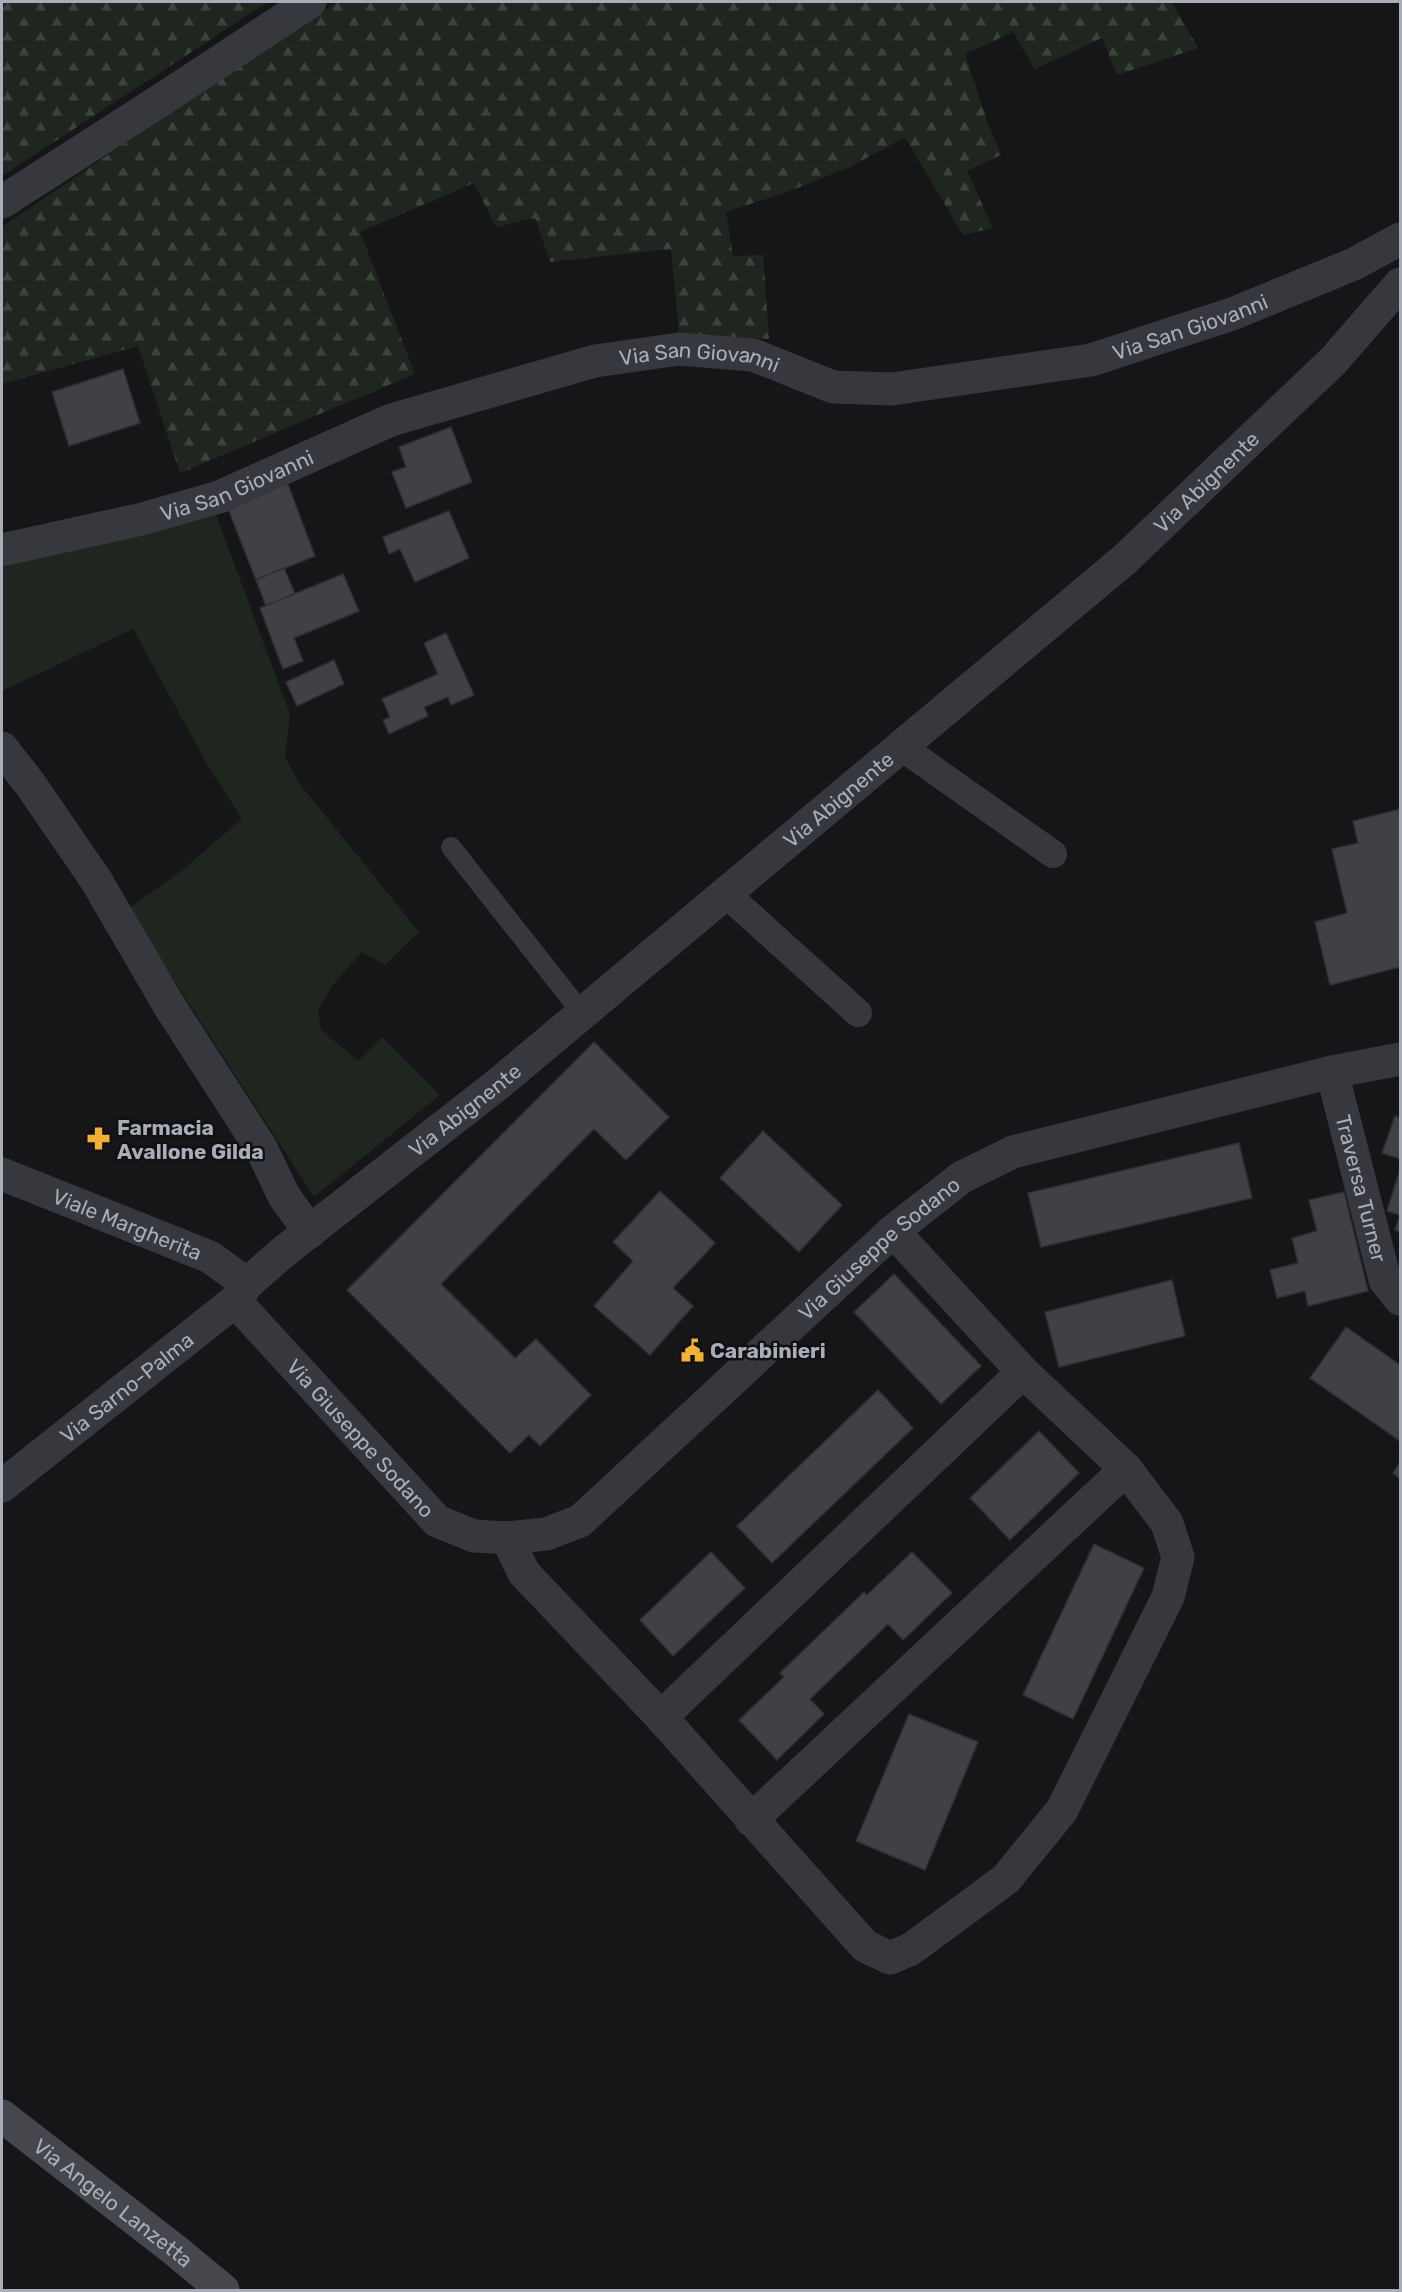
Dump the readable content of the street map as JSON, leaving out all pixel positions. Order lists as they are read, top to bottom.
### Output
{
  "streets": {
    "main road": ["Via Angelo Lanzetta"],
    "street": [
      "Via San Giovanni",
      "Via Abignente",
      "Traversa Turner",
      "Viale Margherita",
      "Via Giuseppe Sodano",
      "Via Sarno-Palma"
    ]
  },
  "crossings": [
    ["Via Abignente", "Viale Margherita"],
    ["Via Abignente", "Via Giuseppe Sodano"],
    ["Via Abignente", "Via Sarno-Palma"],
    ["Traversa Turner", "Via Giuseppe Sodano"],
    ["Viale Margherita", "Via Giuseppe Sodano"],
    ["Viale Margherita", "Via Sarno-Palma"],
    ["Via Giuseppe Sodano", "Via Sarno-Palma"]
  ],
  "places": {
    "pharmacy": ["Farmacia Avallone Gilda"],
    "public building": ["Carabinieri"]
  }
}
